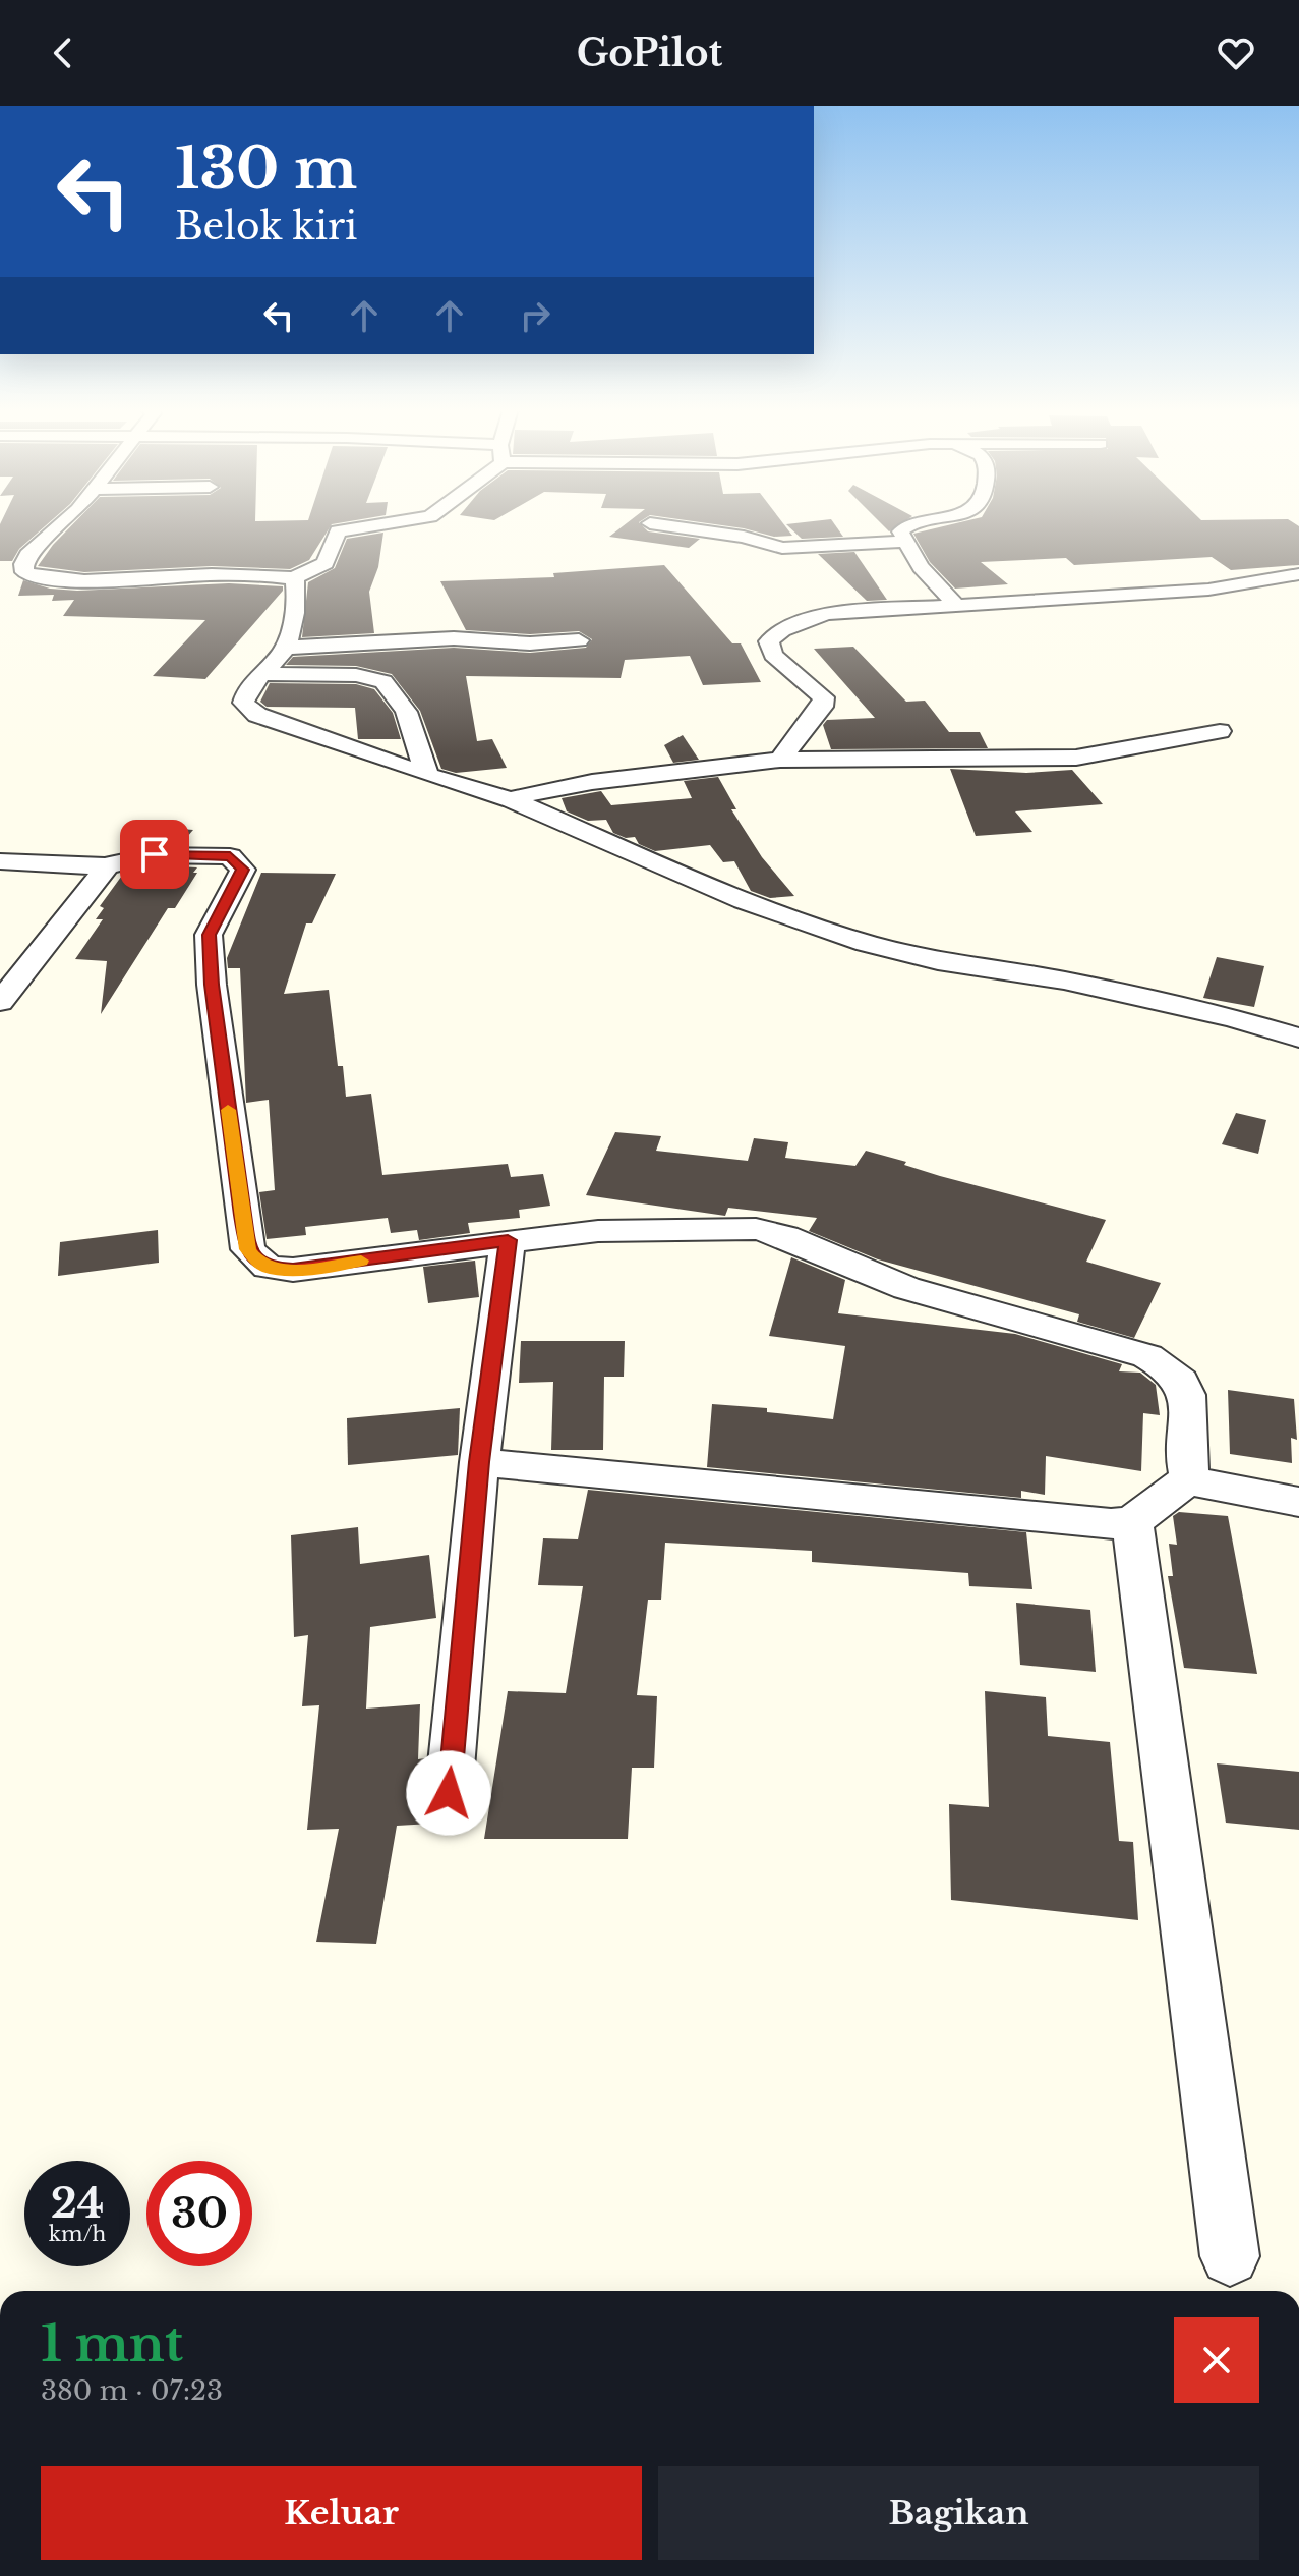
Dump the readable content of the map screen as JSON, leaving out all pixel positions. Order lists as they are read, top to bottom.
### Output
{
  "page": {
    "header": "GoPilot",
    "turn": ["130 m", "Belok kiri"],
    "speed": "24 km/h",
    "limit": "30",
    "heading": ["1 mnt", "380 m · 07:23"],
    "buttons": ["Keluar", "Bagikan"]
  }
}
